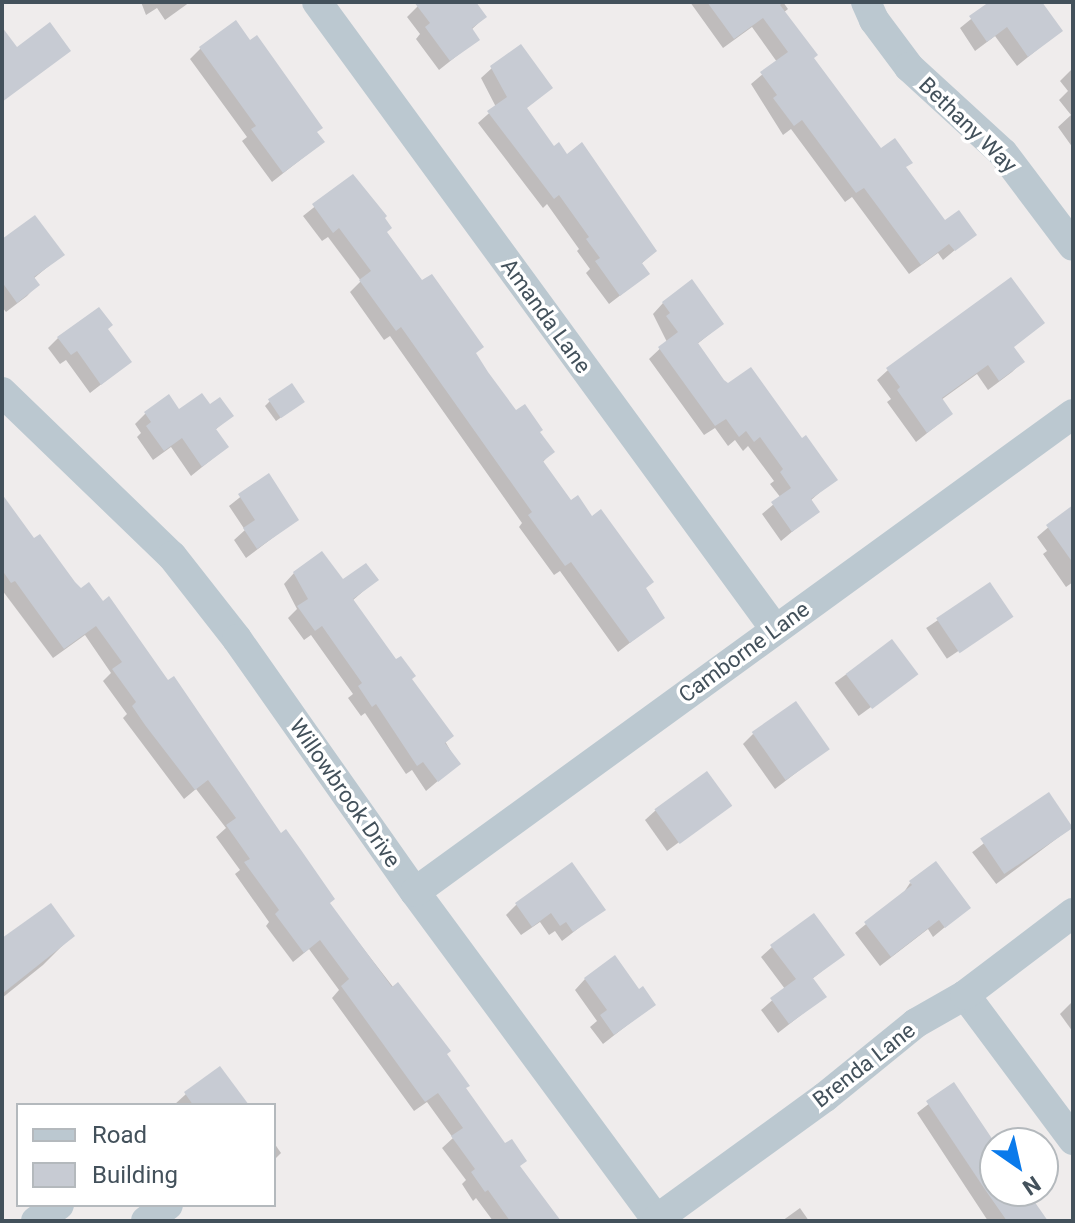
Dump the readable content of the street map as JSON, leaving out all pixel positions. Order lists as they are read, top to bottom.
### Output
{
  "streets": {
    "street": [
      "Bethany Way",
      "Amanda Lane",
      "Camborne Lane",
      "Willowbrook Drive",
      "Brenda Lane"
    ]
  },
  "crossings": [
    ["Amanda Lane", "Camborne Lane"],
    ["Camborne Lane", "Willowbrook Drive"],
    ["Willowbrook Drive", "Brenda Lane"]
  ],
  "legend": ["Road", "Building"],
  "north": "bottom right"
}
